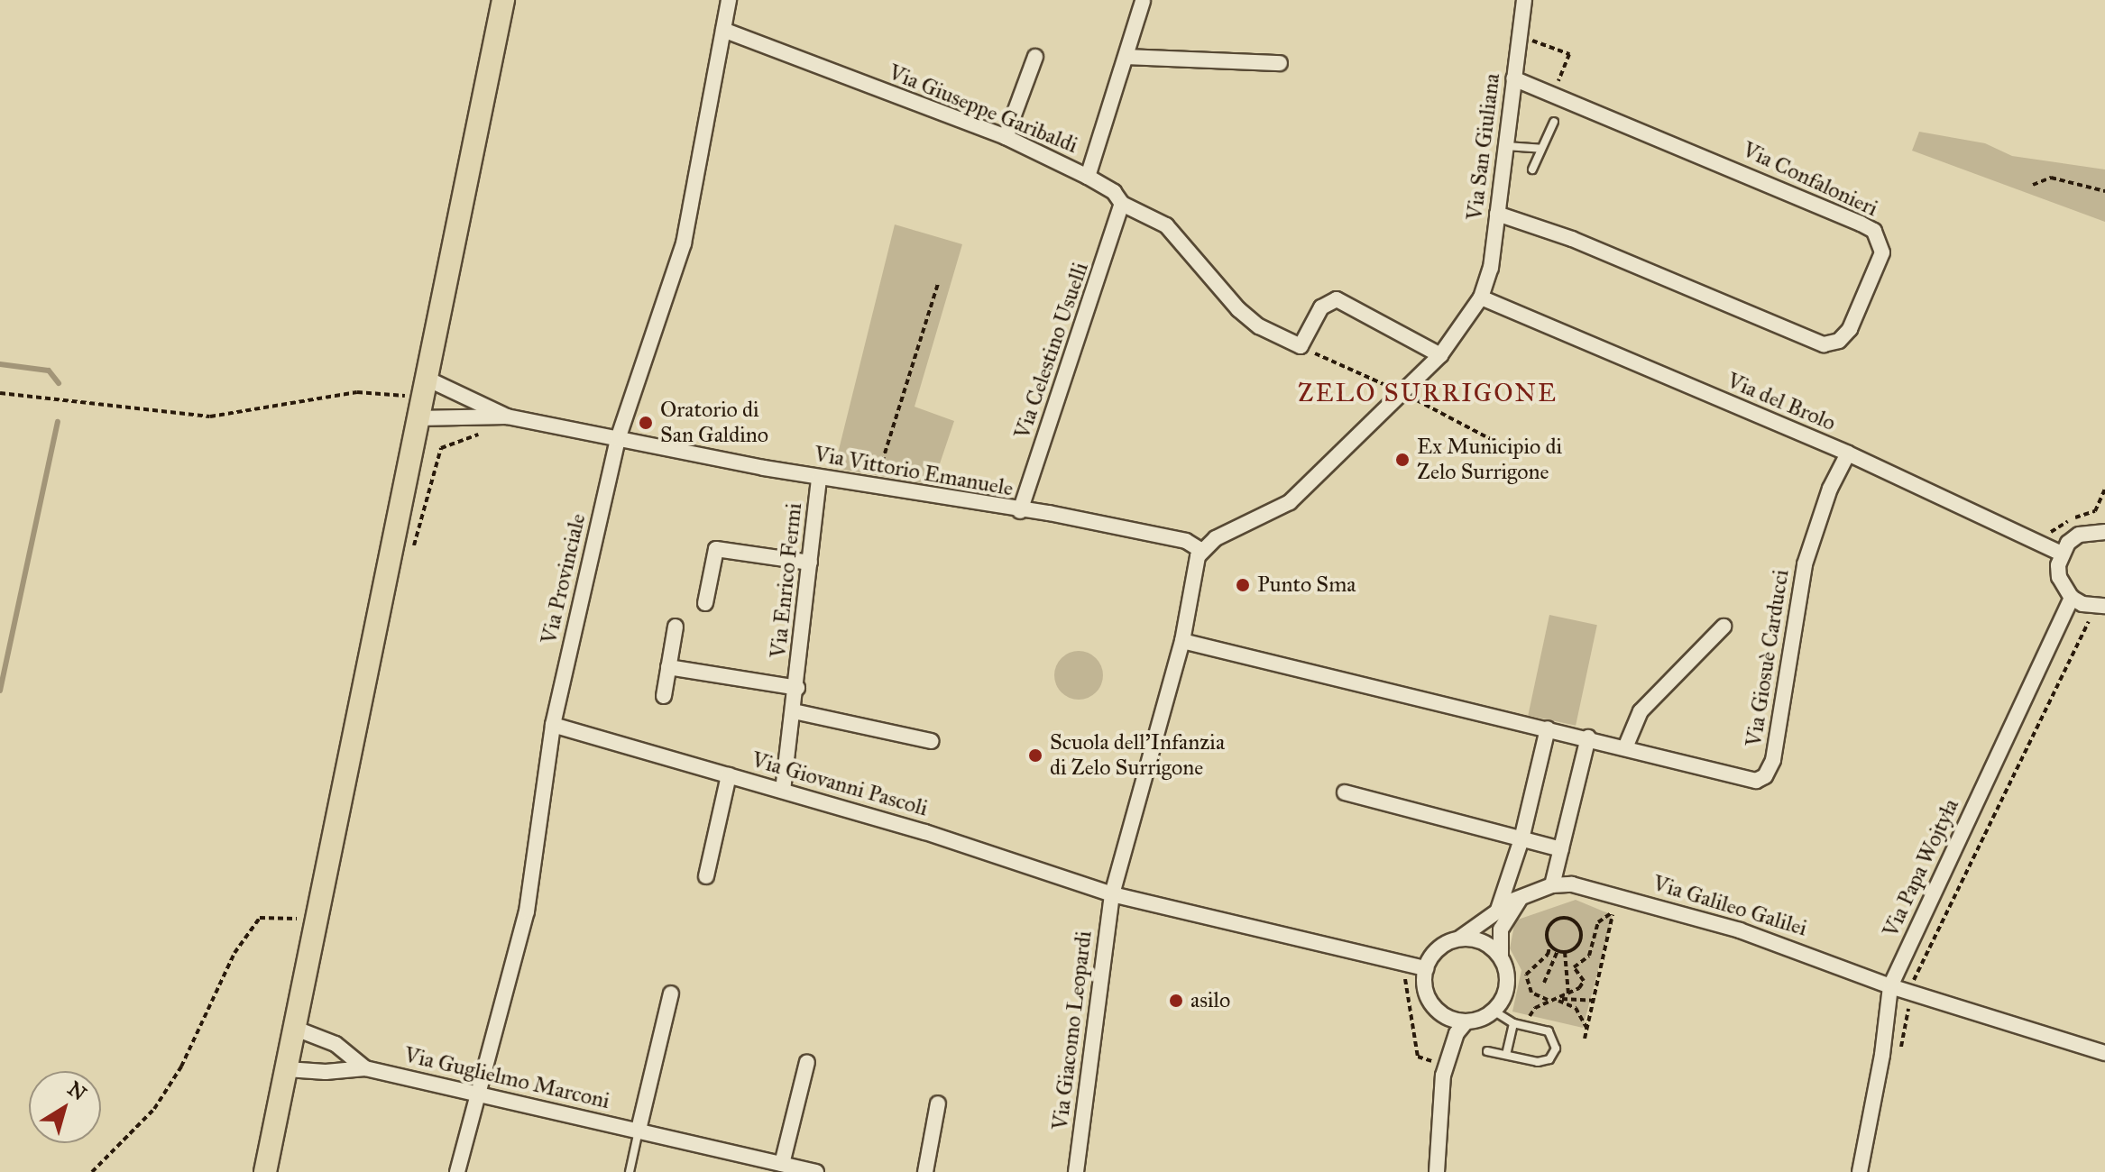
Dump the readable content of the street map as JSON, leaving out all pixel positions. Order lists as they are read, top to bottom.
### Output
{
  "streets": {
    "street": [
      "Via Giuseppe Garibaldi",
      "Via San Giuliana",
      "Via Confalonieri",
      "Via Celestino Usuelli",
      "Via del Brolo",
      "Via Vittorio Emanuele",
      "Via Provinciale",
      "Via Enrico Fermi",
      "Via Giosuè Carducci",
      "Via Giovanni Pascoli",
      "Via Papa Wojtyła",
      "Via Galileo Galilei",
      "Via Giacomo Leopardi",
      "Via Guglielmo Marconi"
    ]
  },
  "crossings": [
    ["Via Giuseppe Garibaldi", "Via Celestino Usuelli"],
    ["Via Giuseppe Garibaldi", "Via Provinciale"],
    ["Via San Giuliana", "Via Confalonieri"],
    ["Via San Giuliana", "Via del Brolo"],
    ["Via San Giuliana", "Via Vittorio Emanuele"],
    ["Via San Giuliana", "Via Giacomo Leopardi"],
    ["Via Celestino Usuelli", "Via Vittorio Emanuele"],
    ["Via del Brolo", "Via Giosuè Carducci"],
    ["Via Vittorio Emanuele", "Via Provinciale"],
    ["Via Vittorio Emanuele", "Via Enrico Fermi"],
    ["Via Vittorio Emanuele", "Via Giacomo Leopardi"],
    ["Via Provinciale", "Via Giovanni Pascoli"],
    ["Via Provinciale", "Via Guglielmo Marconi"],
    ["Via Enrico Fermi", "Via Giovanni Pascoli"],
    ["Via Giosuè Carducci", "Via Giacomo Leopardi"],
    ["Via Giovanni Pascoli", "Via Giacomo Leopardi"],
    ["Via Papa Wojtyła", "Via Galileo Galilei"]
  ],
  "districts": ["ZELO SURRIGONE"],
  "places": [
    "Oratorio di San Galdino",
    "Ex Municipio di Zelo Surrigone",
    "Punto Sma",
    "Scuola dell'Infanzia di Zelo Surrigone",
    "asilo"
  ],
  "north": "top right"
}
